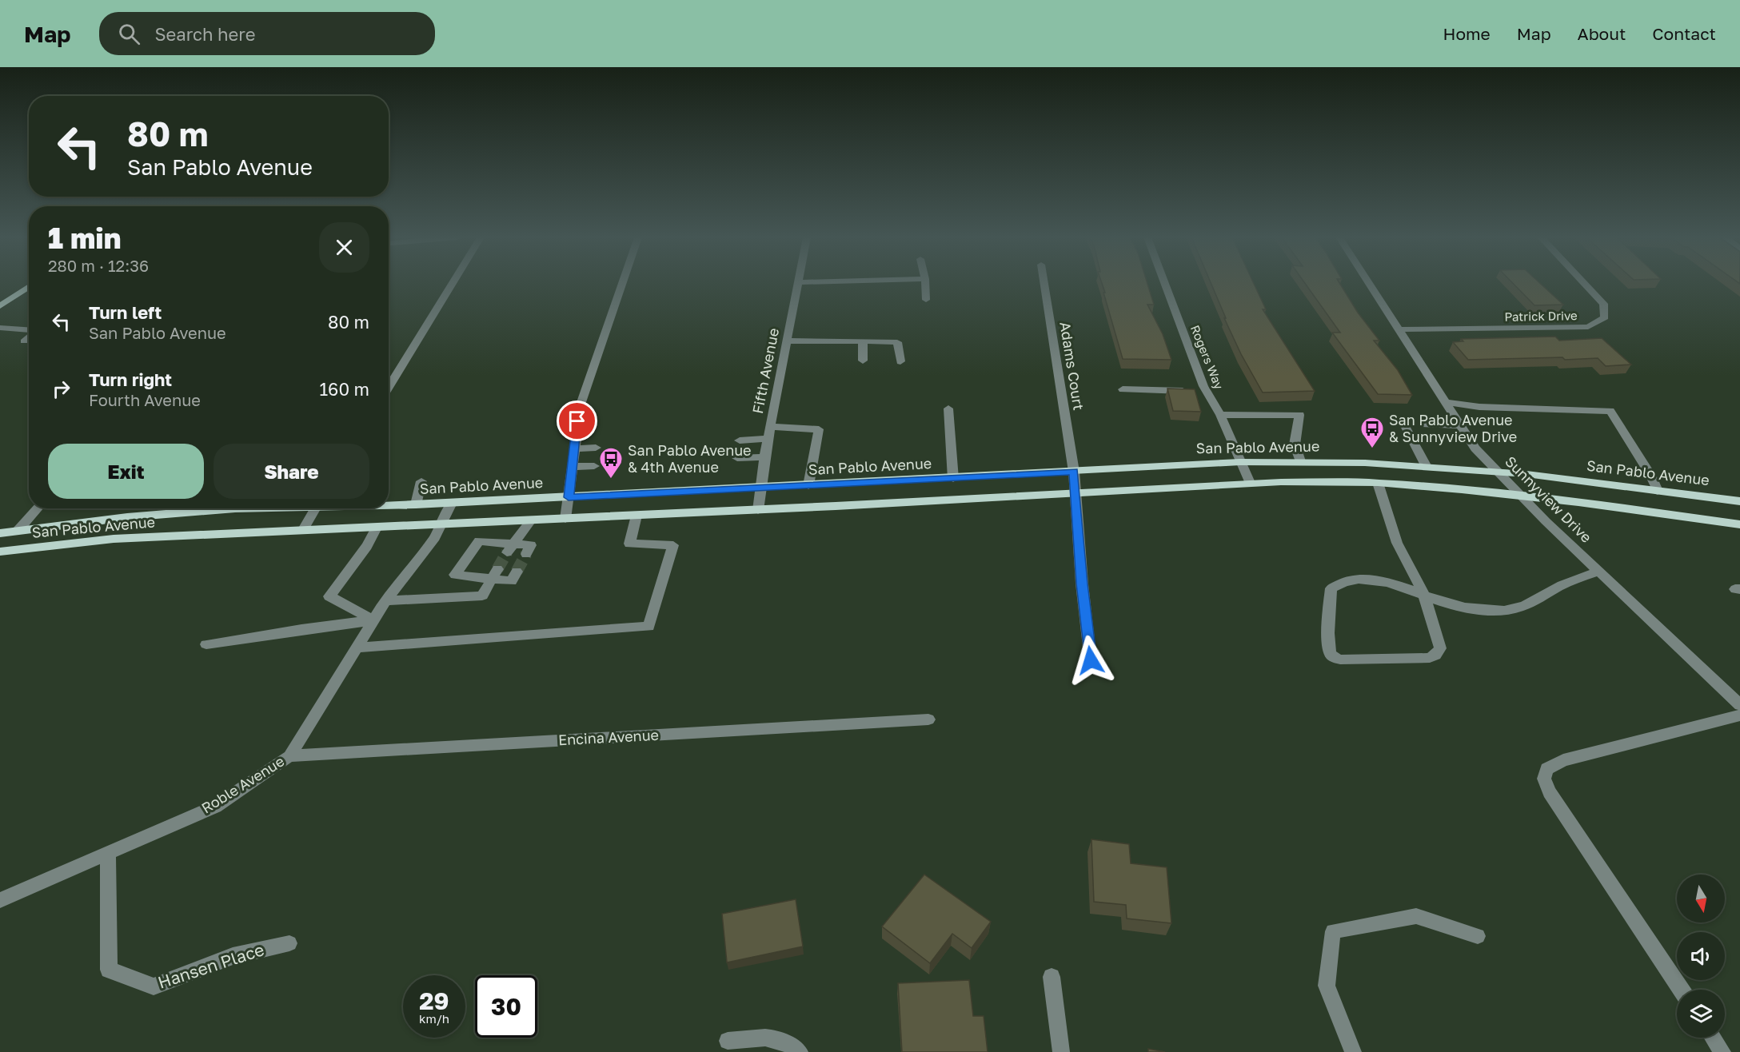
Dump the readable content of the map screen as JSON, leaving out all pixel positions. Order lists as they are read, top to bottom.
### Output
{
  "streets": {
    "main road": ["San Pablo Avenue"],
    "street": [
      "Patrick Drive",
      "Rogers Way",
      "Adams Court",
      "Fifth Avenue",
      "Sunnyview Drive",
      "Encina Avenue",
      "Roble Avenue",
      "Hansen Place"
    ]
  },
  "crossings": [
    ["Patrick Drive", "Sunnyview Drive"],
    ["Rogers Way", "San Pablo Avenue"],
    ["Adams Court", "San Pablo Avenue"],
    ["Fifth Avenue", "San Pablo Avenue"],
    ["San Pablo Avenue", "Sunnyview Drive"],
    ["San Pablo Avenue", "Roble Avenue"],
    ["Encina Avenue", "Roble Avenue"],
    ["Roble Avenue", "Hansen Place"]
  ],
  "places": {
    "bus stop": ["San Pablo Avenue & Sunnyview Drive", "San Pablo Avenue & 4th Avenue"]
  },
  "north": "bottom",
  "page": {
    "header": "Map",
    "search": "Search here",
    "nav": [
      "Home",
      "Map",
      "About",
      "Contact"
    ],
    "turn": ["80 m", "San Pablo Avenue"],
    "heading": ["1 min", "280 m · 12:36"],
    "list": [
      {
        "name": "Turn left",
        "note": "San Pablo Avenue",
        "value": "80 m"
      },
      {
        "name": "Turn right",
        "note": "Fourth Avenue",
        "value": "160 m"
      }
    ],
    "buttons": ["Exit", "Share"],
    "speed": "29 km/h",
    "limit": "30"
  }
}
